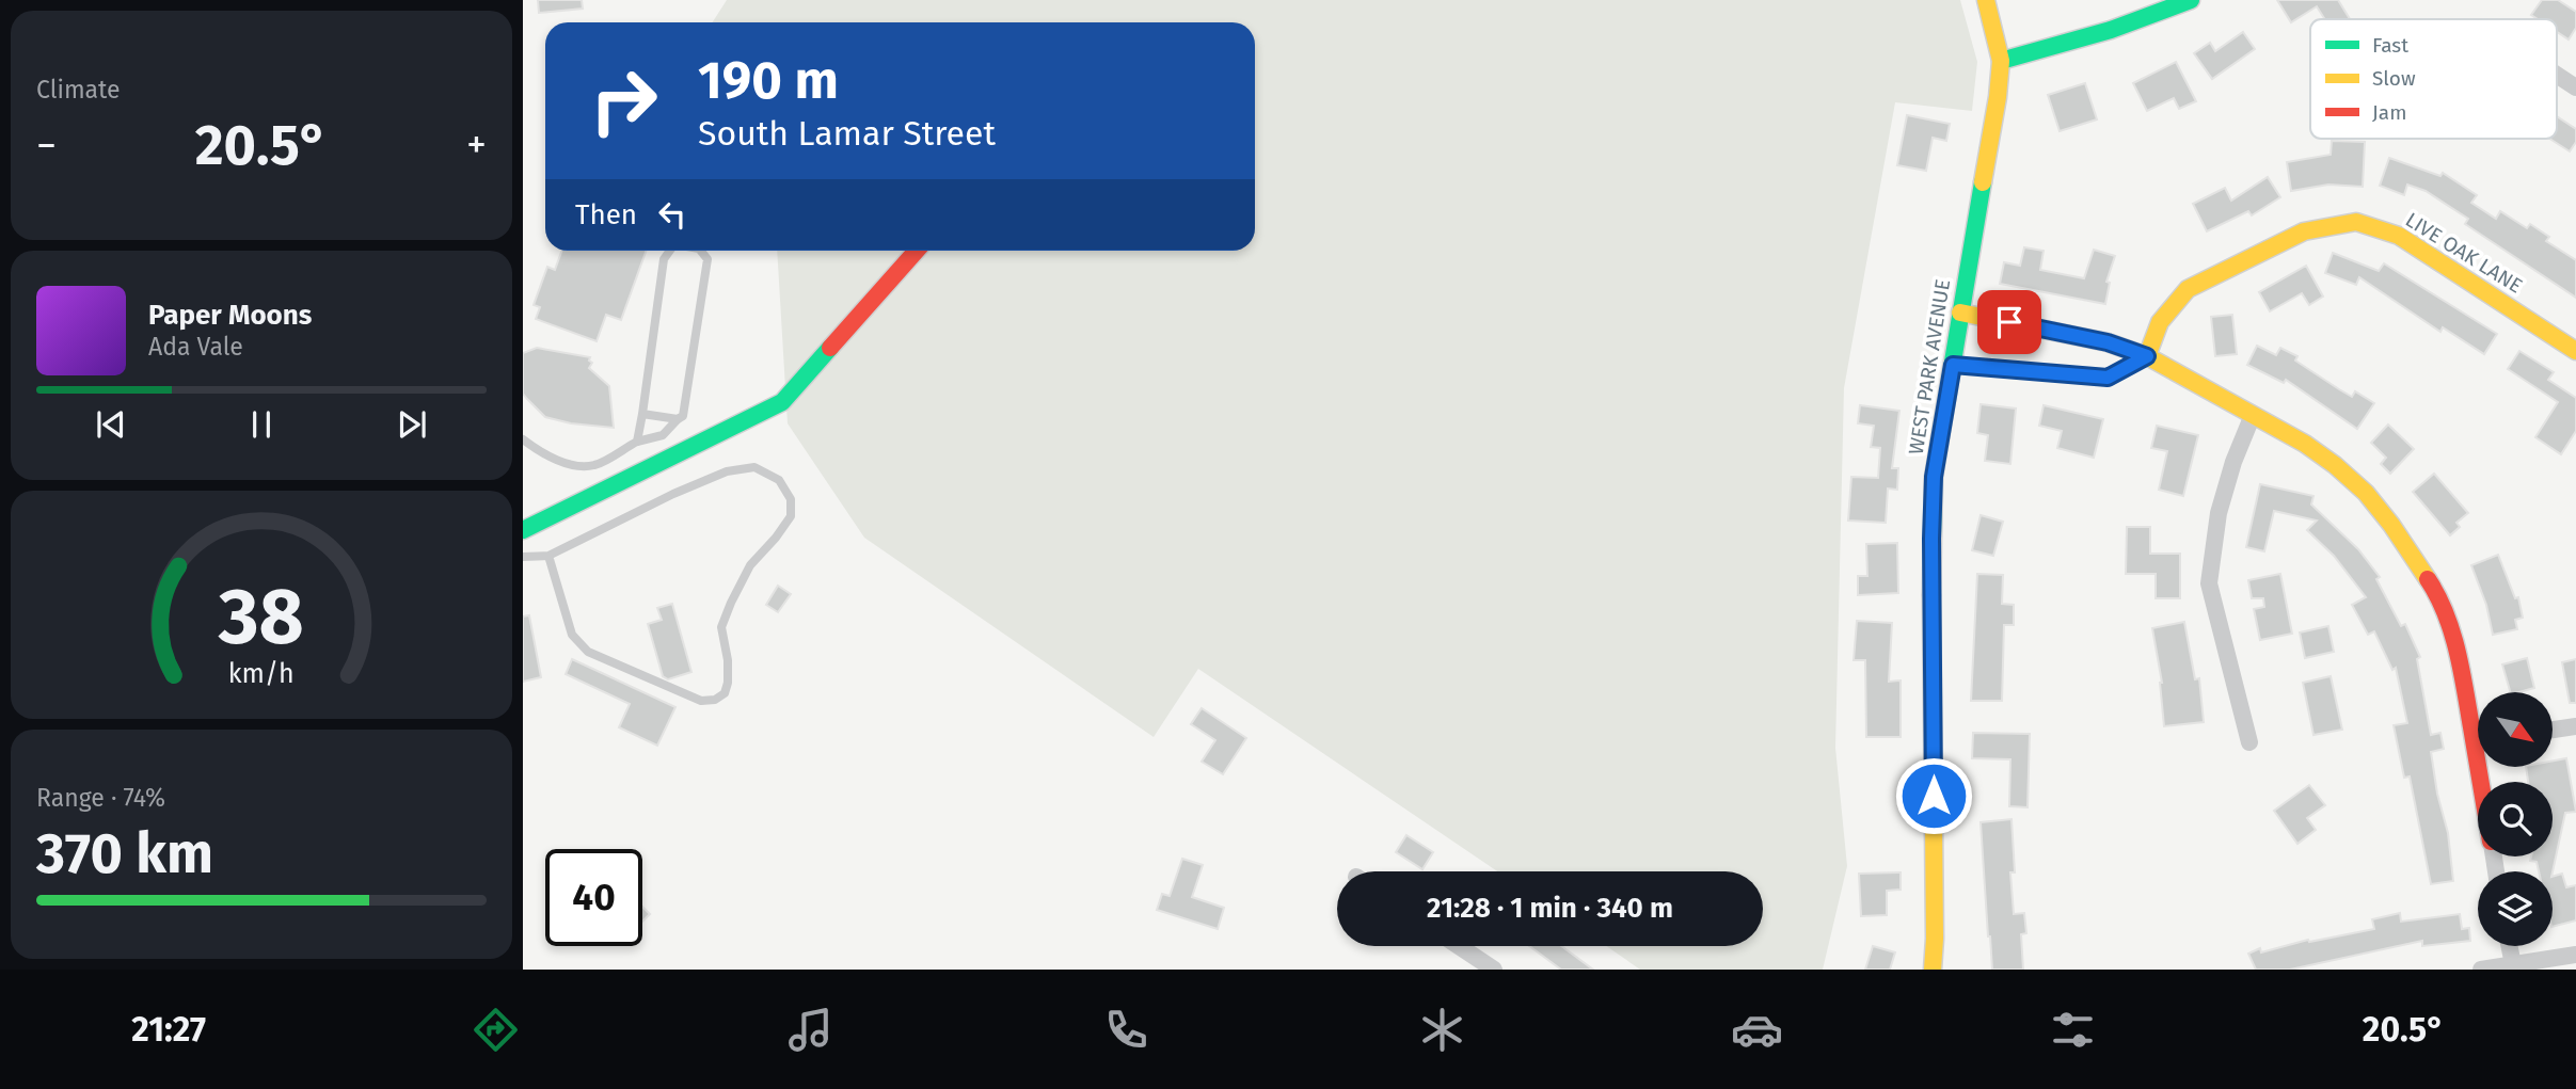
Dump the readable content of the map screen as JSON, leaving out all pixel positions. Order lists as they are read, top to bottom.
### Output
{
  "streets": {
    "street": ["LIVE OAK LANE", "WEST PARK AVENUE"]
  },
  "legend": ["Fast", "Slow", "Jam"],
  "north": "bottom right",
  "page": {
    "tile": [
      "Climate",
      ["Range · 74%", "370 km"]
    ],
    "turn": ["190 m", "South Lamar Street"],
    "heat": ["−", "20.5°", "+"],
    "then": "Then",
    "song": ["Paper Moons", "Ada Vale"],
    "limit": "40",
    "trip": "21:28 · 1 min · 340 m",
    "tabs": ["21:27", "20.5°"],
    "gauge": ["38", "km/h"]
  }
}
